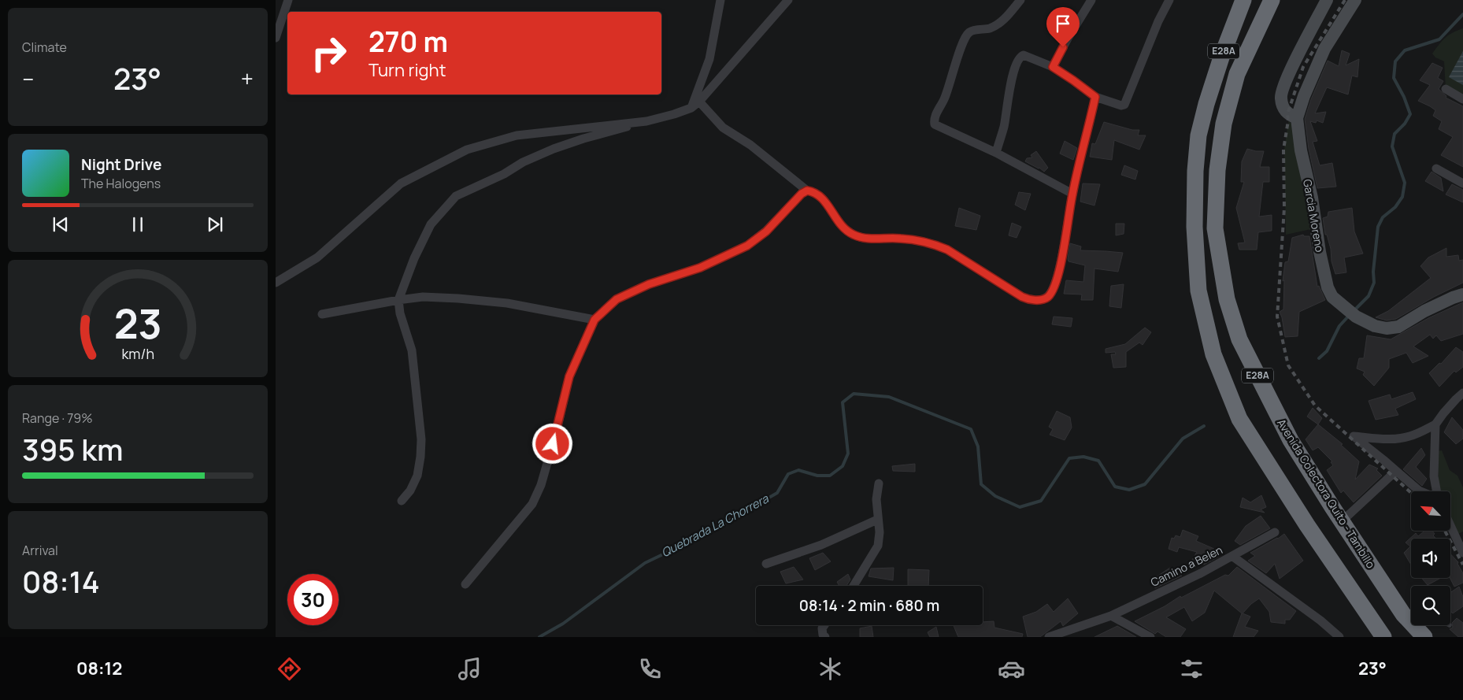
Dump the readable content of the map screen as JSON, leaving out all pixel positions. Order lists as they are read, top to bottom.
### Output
{
  "streets": {
    "highway": ["E28A", "Avenida Colectora Quito - Tambillo"],
    "street": ["Garcia Moreno", "Camino a Belen"]
  },
  "water": ["Quebrada La Chorrera"],
  "north": "top left",
  "page": {
    "tile": [
      "Climate",
      ["Range · 79%", "395 km"],
      ["Arrival", "08:14"]
    ],
    "turn": ["270 m", "Turn right"],
    "heat": ["−", "23°", "+"],
    "song": ["Night Drive", "The Halogens"],
    "limit": "30",
    "trip": "08:14 · 2 min · 680 m",
    "tabs": ["08:12", "23°"],
    "gauge": ["23", "km/h"]
  }
}
